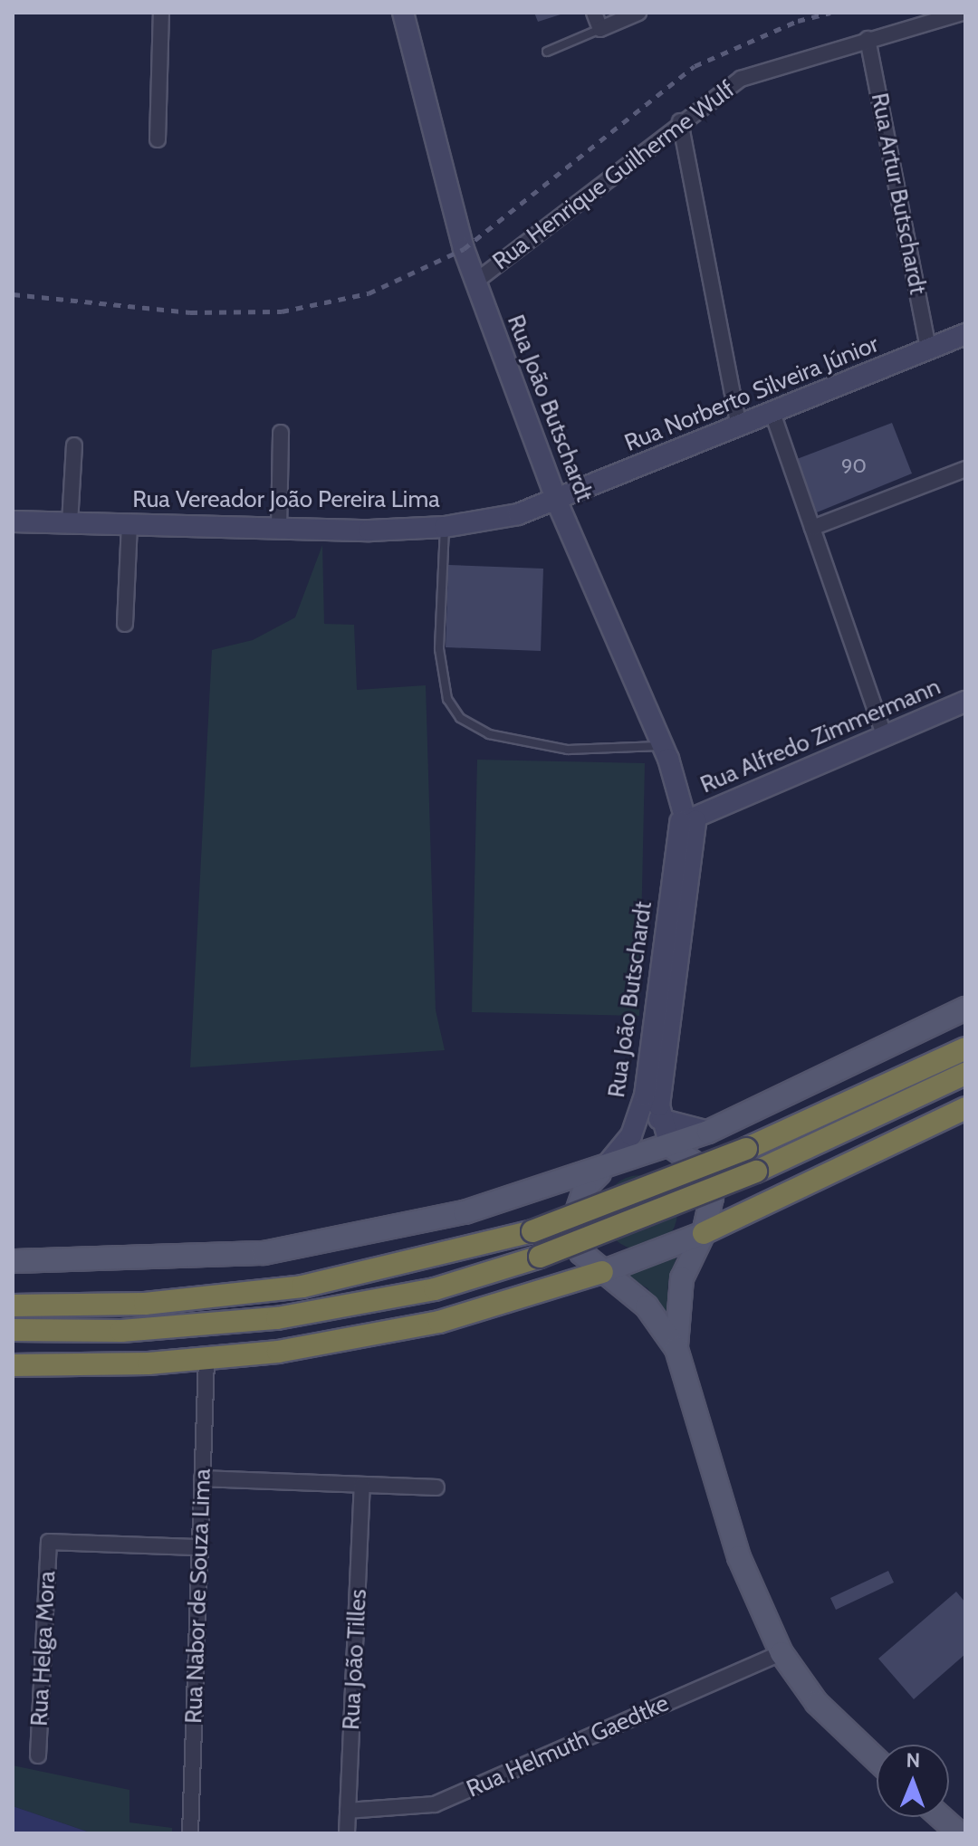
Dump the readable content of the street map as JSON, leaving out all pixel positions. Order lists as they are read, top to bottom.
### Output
{
  "streets": {
    "main road": [
      "Rua Norberto Silveira Júnior",
      "Rua João Butschardt",
      "Rua Vereador João Pereira Lima",
      "Rua Alfredo Zimmermann"
    ],
    "street": [
      "Rua Henrique Guilherme Wulf",
      "Rua Artur Butschardt",
      "Rua Nabor de Souza Lima",
      "Rua Helga Mora",
      "Rua João Tilles",
      "Rua Helmuth Gaedtke"
    ]
  },
  "crossings": [
    ["Rua Henrique Guilherme Wulf", "Rua Artur Butschardt"],
    ["Rua Henrique Guilherme Wulf", "Rua João Butschardt"],
    ["Rua Artur Butschardt", "Rua Norberto Silveira Júnior"],
    ["Rua Norberto Silveira Júnior", "Rua João Butschardt"],
    ["Rua Norberto Silveira Júnior", "Rua Vereador João Pereira Lima"],
    ["Rua João Butschardt", "Rua Vereador João Pereira Lima"],
    ["Rua João Butschardt", "Rua Alfredo Zimmermann"],
    ["Rua Nabor de Souza Lima", "Rua Helga Mora"],
    ["Rua João Tilles", "Rua Helmuth Gaedtke"]
  ],
  "house_numbers": ["90"],
  "north": "top"
}
